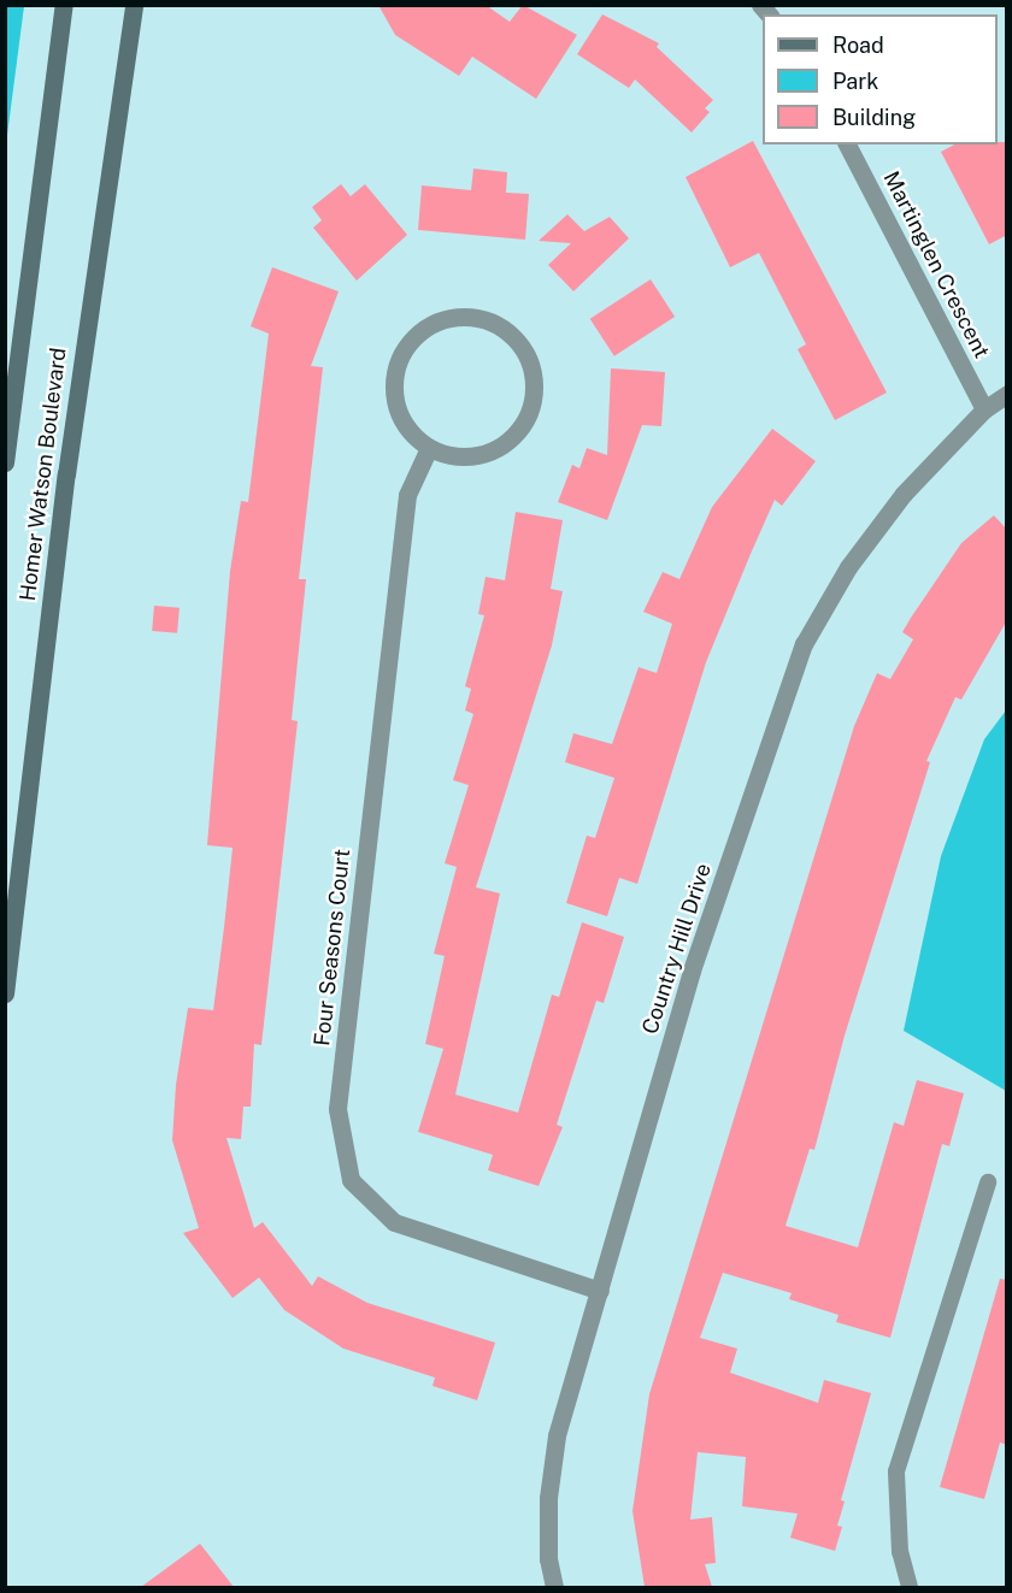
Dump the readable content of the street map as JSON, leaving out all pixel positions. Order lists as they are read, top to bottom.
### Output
{
  "streets": {
    "main road": ["Homer Watson Boulevard"],
    "street": ["Martinglen Crescent", "Four Seasons Court", "Country Hill Drive"]
  },
  "crossings": [
    ["Martinglen Crescent", "Country Hill Drive"],
    ["Four Seasons Court", "Country Hill Drive"]
  ],
  "legend": ["Road", "Park", "Building"]
}
